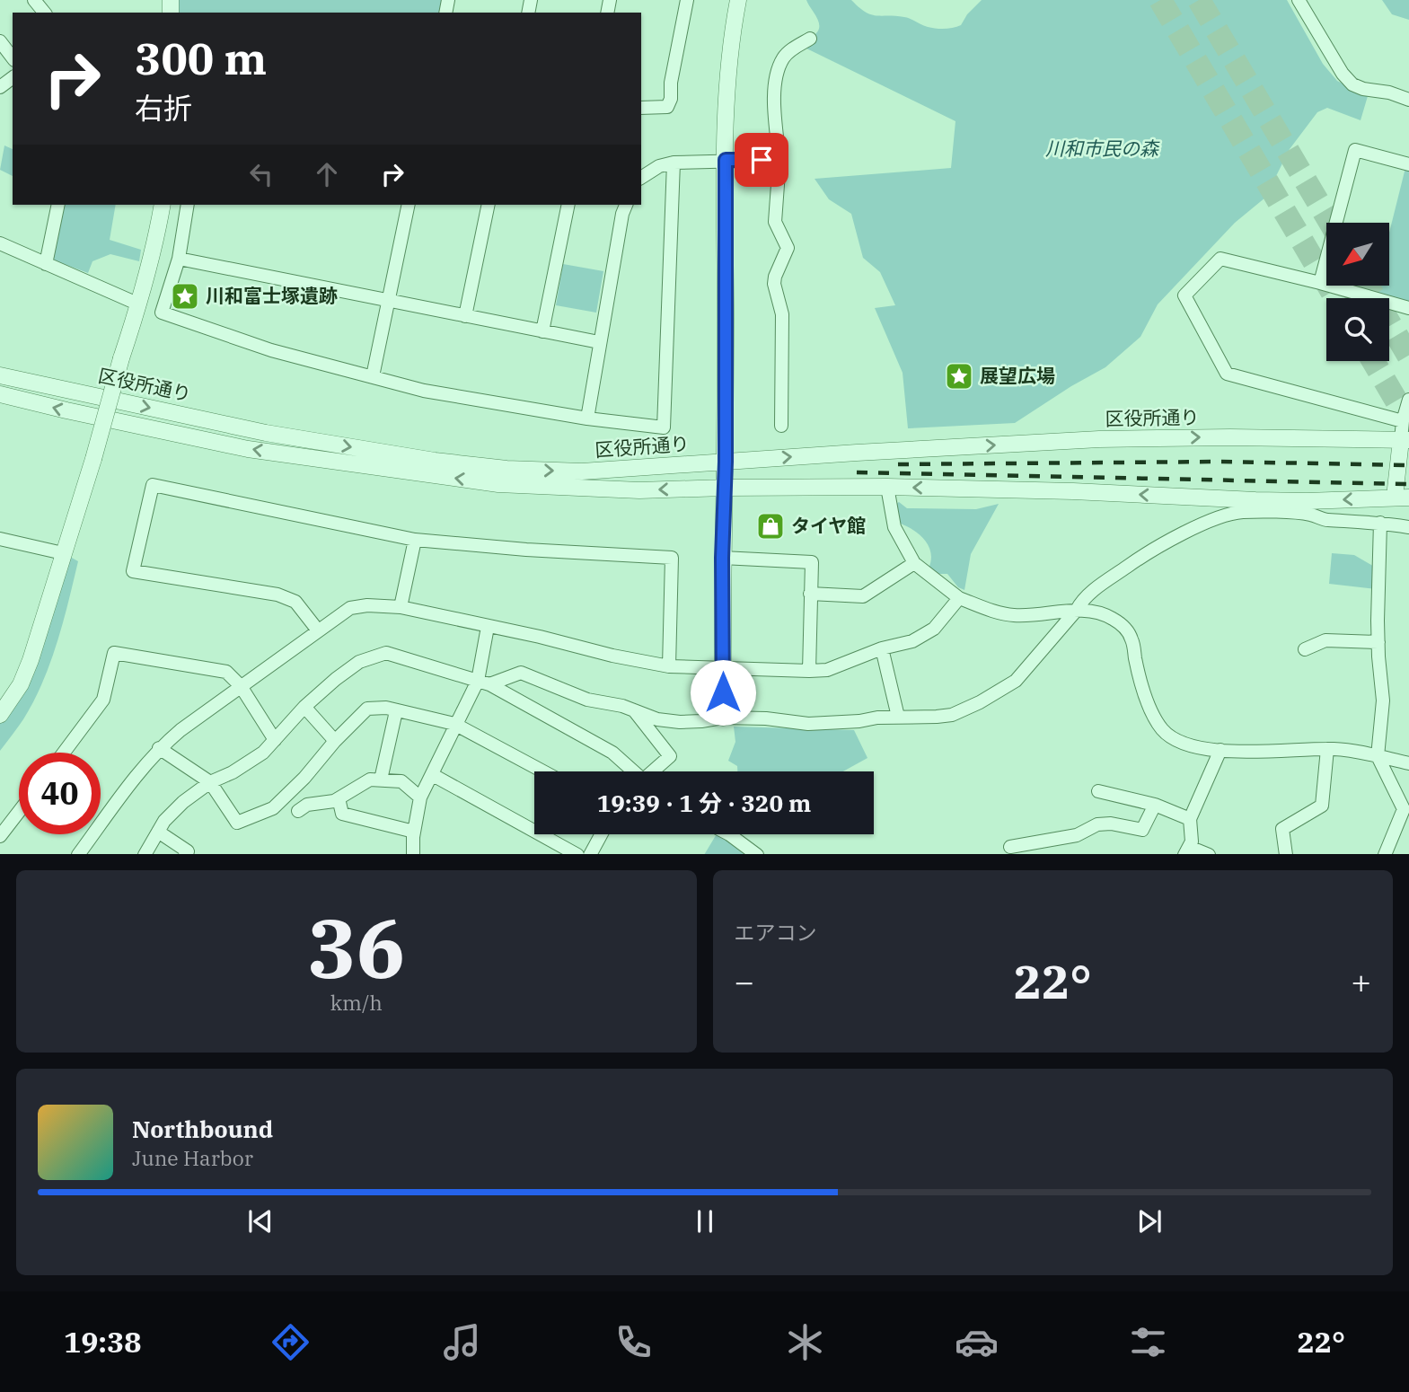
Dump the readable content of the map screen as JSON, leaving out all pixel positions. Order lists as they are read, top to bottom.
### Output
{
  "streets": {
    "street": ["区役所通り"]
  },
  "parks": ["川和市民の森"],
  "places": {
    "place": ["川和富士塚遺跡", "展望広場"],
    "shop": ["タイヤ館"]
  },
  "north": "bottom left",
  "page": {
    "turn": ["300 m", "右折"],
    "limit": "40",
    "trip": "19:39 · 1 分 · 320 m",
    "tile": [
      ["36", "km/h"],
      "エアコン"
    ],
    "heat": ["−", "22°", "+"],
    "song": ["Northbound", "June Harbor"],
    "tabs": ["19:38", "22°"]
  }
}
